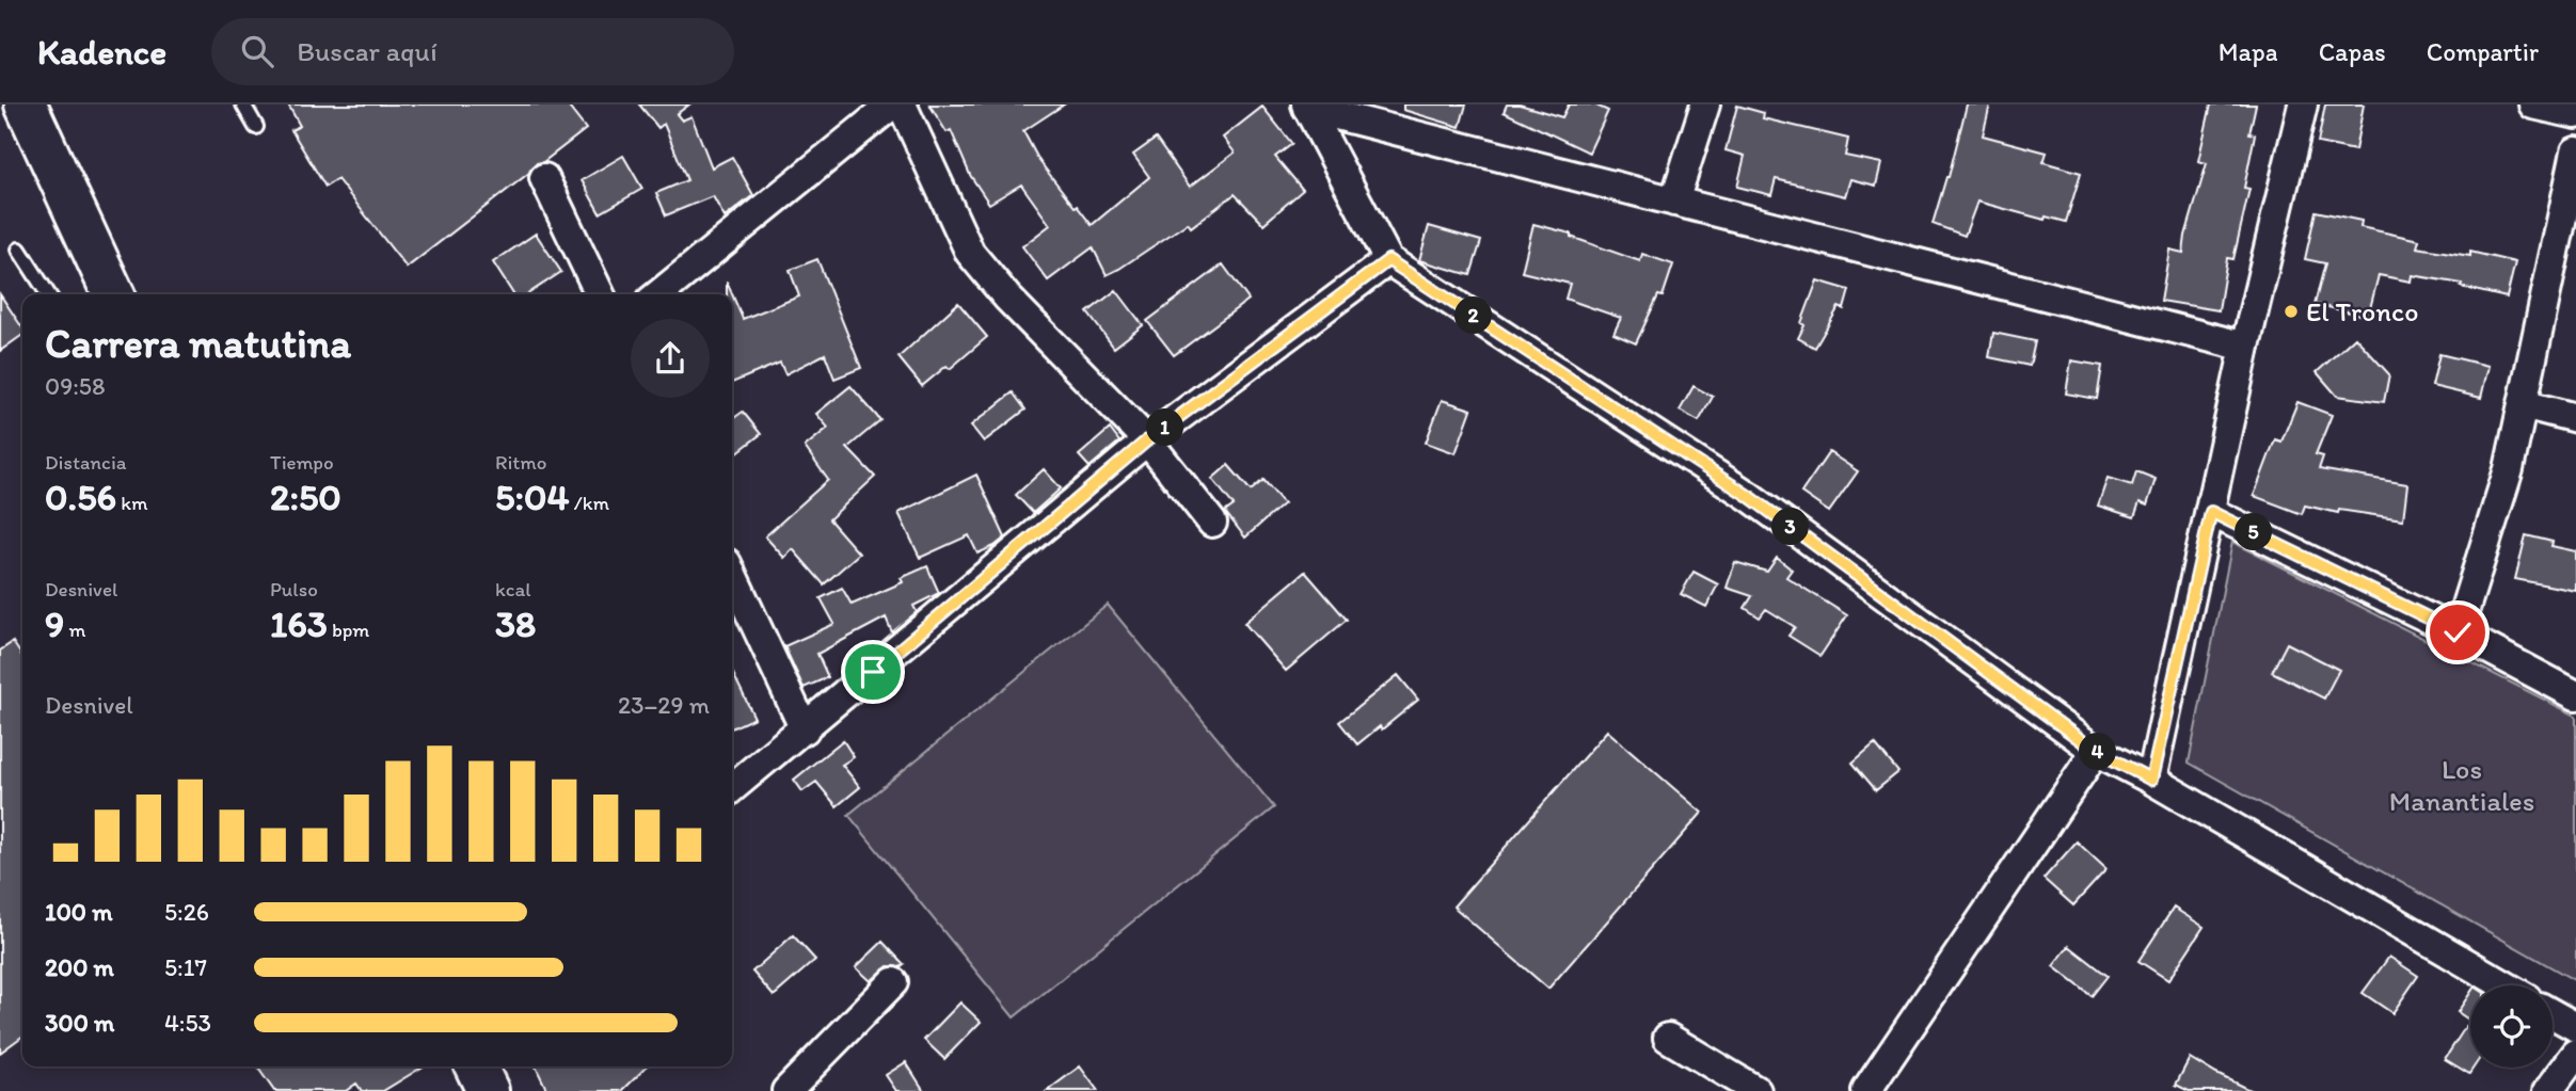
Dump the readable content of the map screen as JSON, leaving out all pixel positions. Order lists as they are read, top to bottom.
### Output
{
  "parks": ["Los Manantiales"],
  "places": ["El Tronco"],
  "page": {
    "header": "Kadence",
    "search": "Buscar aquí",
    "nav": ["Mapa", "Capas", "Compartir"],
    "heading": ["Carrera matutina", "09:58"],
    "pins": [
      "2",
      "1",
      "3",
      "5",
      "4"
    ],
    "stats": [
      ["Distancia", "0.56 km"],
      ["Tiempo", "2:50"],
      ["Ritmo", "5:04 /km"],
      ["Desnivel", "9 m"],
      ["Pulso", "163 bpm"],
      ["kcal", "38"]
    ],
    "chart": ["Desnivel", "23–29 m"],
    "list": [
      {
        "name": "100 m",
        "note": "5:26"
      },
      {
        "name": "200 m",
        "note": "5:17"
      },
      {
        "name": "300 m",
        "note": "4:53"
      }
    ]
  }
}
